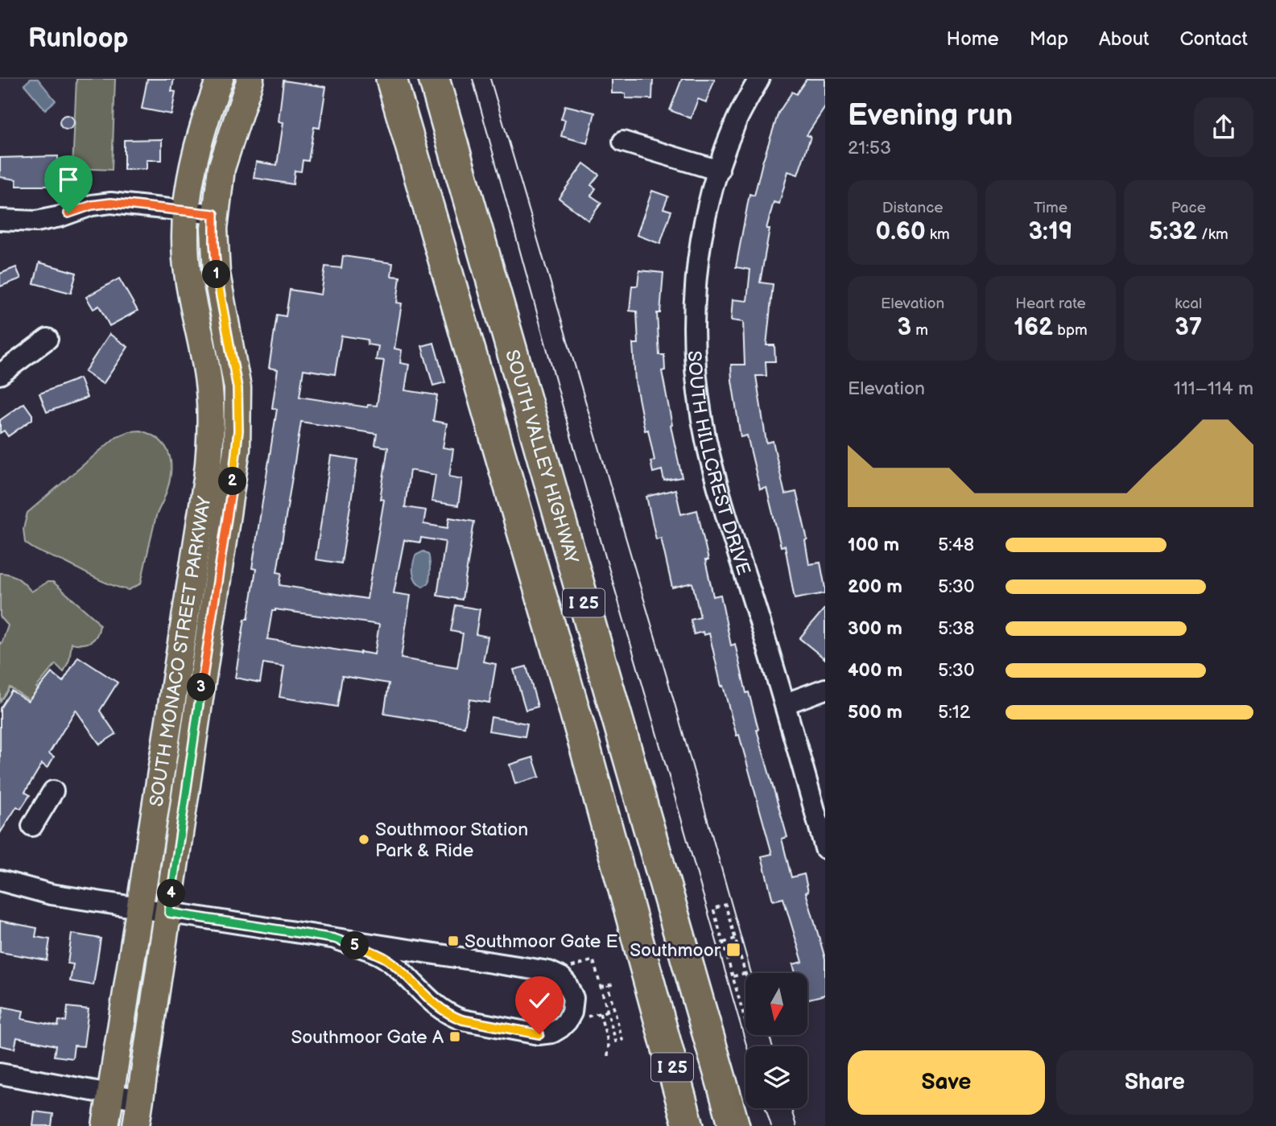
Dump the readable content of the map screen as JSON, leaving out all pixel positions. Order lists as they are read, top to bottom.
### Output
{
  "streets": {
    "highway": ["SOUTH VALLEY HIGHWAY", "I 25"],
    "main road": ["SOUTH MONACO STREET PARKWAY"],
    "street": ["SOUTH HILLCREST DRIVE"]
  },
  "places": {
    "other": ["Southmoor Station Park & Ride"],
    "transit": ["Southmoor Gate E", "Southmoor", "Southmoor Gate A"]
  },
  "north": "bottom",
  "page": {
    "header": "Runloop",
    "nav": [
      "Home",
      "Map",
      "About",
      "Contact"
    ],
    "heading": ["Evening run", "21:53"],
    "stats": [
      ["Distance", "0.60 km"],
      ["Time", "3:19"],
      ["Pace", "5:32 /km"],
      ["Elevation", "3 m"],
      ["Heart rate", "162 bpm"],
      ["kcal", "37"]
    ],
    "pins": [
      "1",
      "2",
      "3",
      "4",
      "5"
    ],
    "chart": ["Elevation", "111–114 m"],
    "list": [
      {
        "name": "100 m",
        "note": "5:48"
      },
      {
        "name": "200 m",
        "note": "5:30"
      },
      {
        "name": "300 m",
        "note": "5:38"
      },
      {
        "name": "400 m",
        "note": "5:30"
      },
      {
        "name": "500 m",
        "note": "5:12"
      }
    ],
    "buttons": ["Save", "Share"]
  }
}
